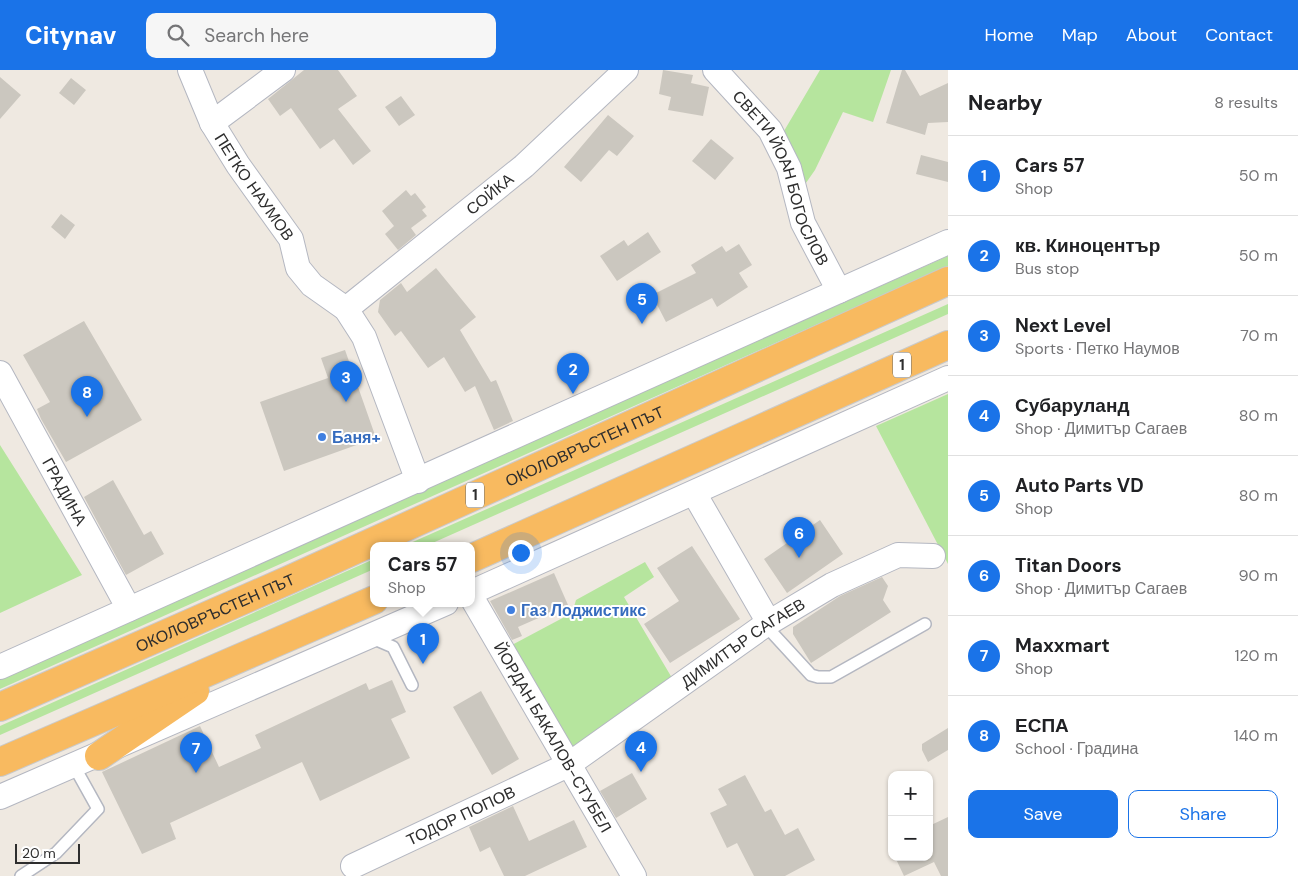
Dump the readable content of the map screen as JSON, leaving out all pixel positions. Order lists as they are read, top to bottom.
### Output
{
  "streets": {
    "highway": ["1", "ОКОЛОВРЪСТЕН ПЪТ"],
    "street": [
      "СВЕТИ ЙОАН БОГОСЛОВ",
      "ПЕТКО НАУМОВ",
      "СОЙКА",
      "ГРАДИНА",
      "ДИМИТЪР САГАЕВ",
      "ЙОРДАН БАКАЛОВ-СТУБЕЛ",
      "ТОДОР ПОПОВ"
    ]
  },
  "crossings": [
    ["ПЕТКО НАУМОВ", "СОЙКА"],
    ["ДИМИТЪР САГАЕВ", "ЙОРДАН БАКАЛОВ-СТУБЕЛ"],
    ["ДИМИТЪР САГАЕВ", "ТОДОР ПОПОВ"],
    ["ЙОРДАН БАКАЛОВ-СТУБЕЛ", "ТОДОР ПОПОВ"]
  ],
  "places": ["Баня+", "Газ Лоджистикс"],
  "scale_bar": "20 m",
  "page": {
    "header": "Citynav",
    "search": "Search here",
    "nav": [
      "Home",
      "Map",
      "About",
      "Contact"
    ],
    "heading": ["Nearby", "8 results"],
    "list": [
      {
        "mark": "1",
        "name": "Cars 57",
        "note": "Shop",
        "value": "50 m"
      },
      {
        "mark": "2",
        "name": "кв. Киноцентър",
        "note": "Bus stop",
        "value": "50 m"
      },
      {
        "mark": "3",
        "name": "Next Level",
        "note": "Sports · Петко Наумов",
        "value": "70 m"
      },
      {
        "mark": "4",
        "name": "Субаруланд",
        "note": "Shop · Димитър Сагаев",
        "value": "80 m"
      },
      {
        "mark": "5",
        "name": "Auto Parts VD",
        "note": "Shop",
        "value": "80 m"
      },
      {
        "mark": "6",
        "name": "Titan Doors",
        "note": "Shop · Димитър Сагаев",
        "value": "90 m"
      },
      {
        "mark": "7",
        "name": "Maxxmart",
        "note": "Shop",
        "value": "120 m"
      },
      {
        "mark": "8",
        "name": "ЕСПА",
        "note": "School · Градина",
        "value": "140 m"
      }
    ],
    "pins": [
      "5",
      "2",
      "3",
      "8",
      "6",
      "1",
      "4",
      "7"
    ],
    "popup": ["Cars 57", "Shop"],
    "map_buttons": ["+", "−"],
    "buttons": ["Save", "Share"],
    "scale": "20 m"
  }
}
